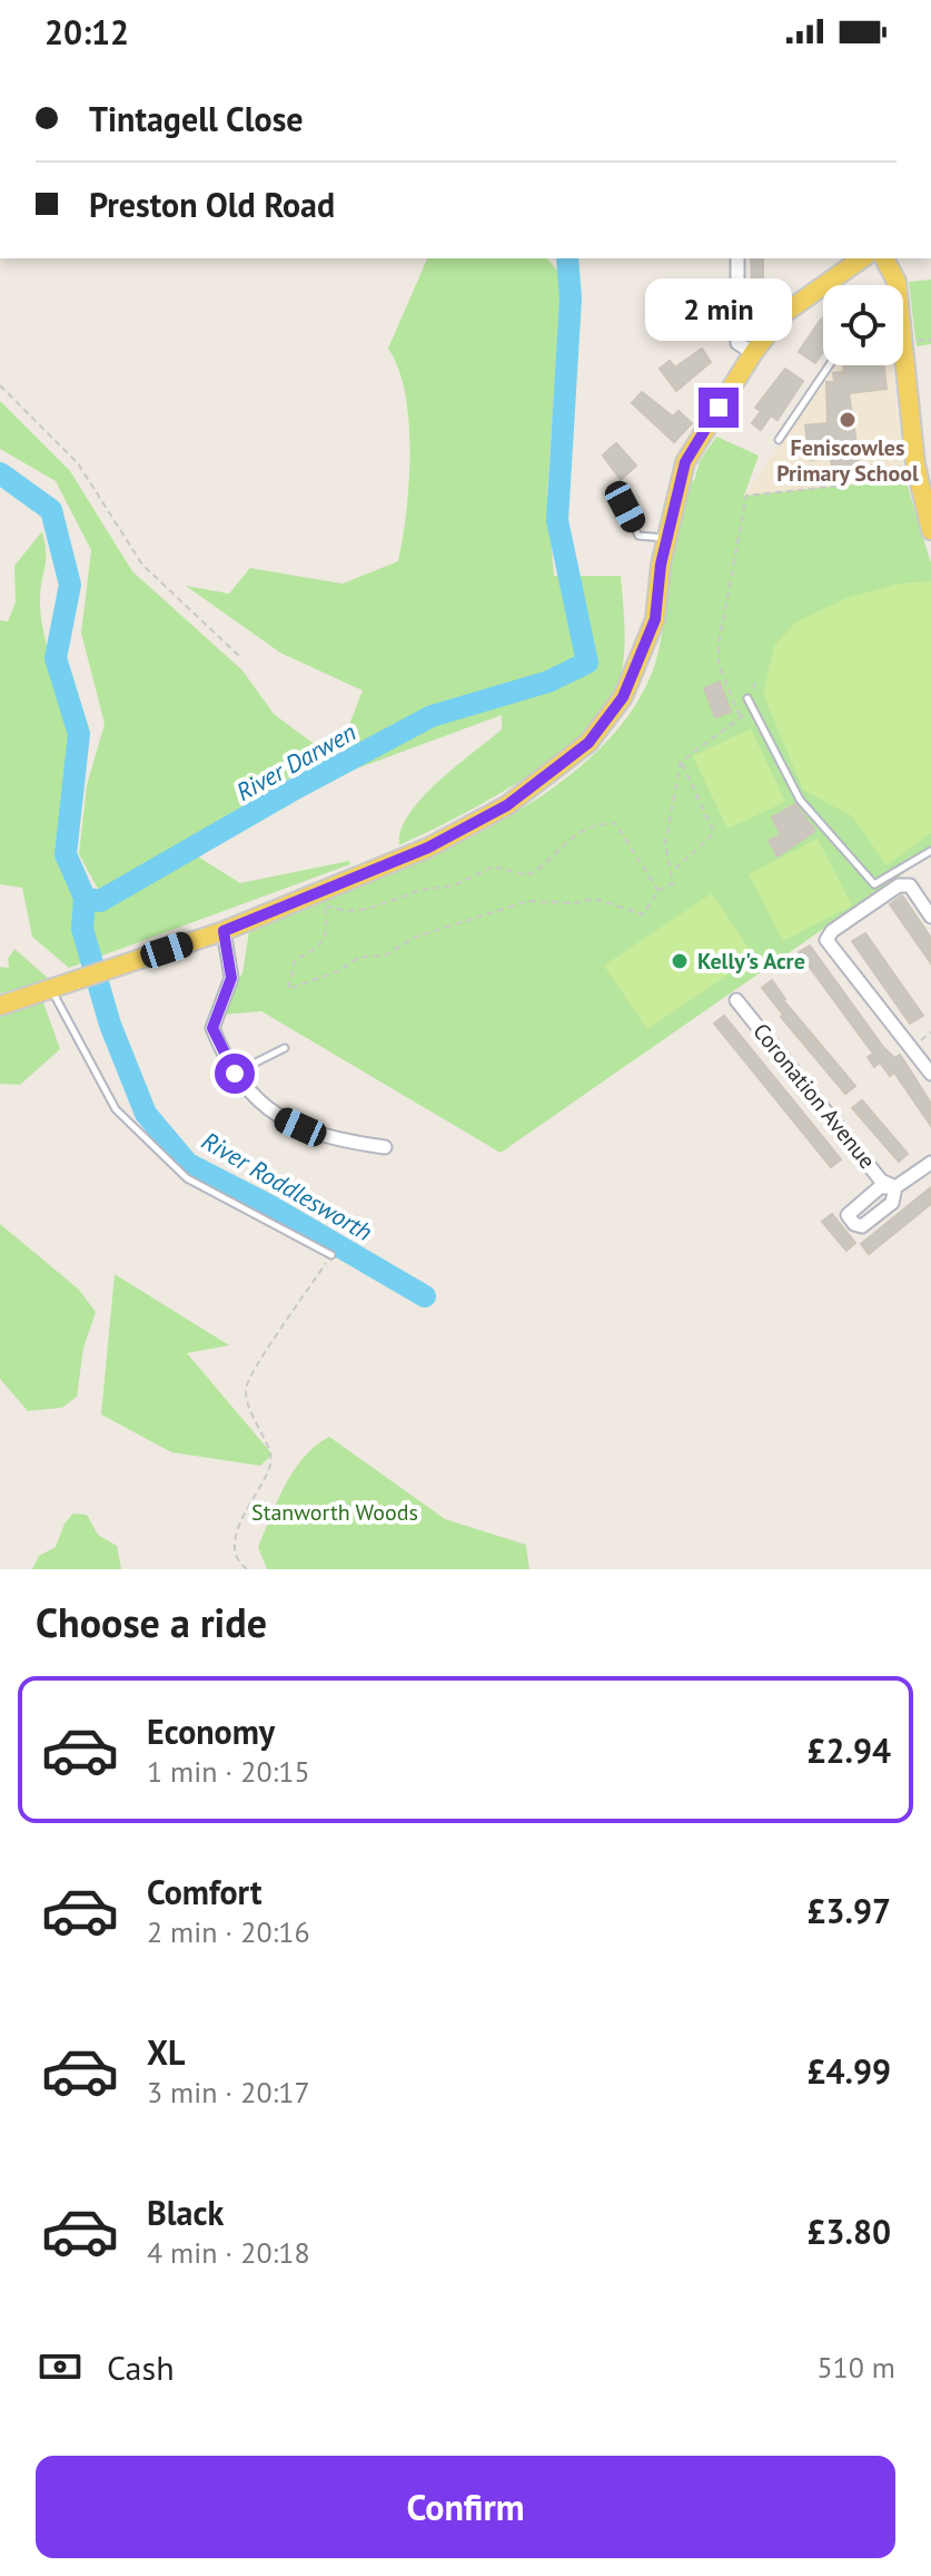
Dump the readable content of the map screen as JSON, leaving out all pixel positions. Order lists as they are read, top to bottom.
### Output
{
  "streets": {
    "street": ["Coronation Avenue"]
  },
  "water": ["River Darwen", "River Roddlesworth"],
  "parks": ["Stanworth Woods"],
  "places": ["Feniscowles Primary School", "Kelly's Acre"],
  "page": {
    "status": "20:12",
    "banner": ["Tintagell Close", "Preston Old Road"],
    "bubble": "2 min",
    "heading": "Choose a ride",
    "list": [
      {
        "name": "Economy",
        "note": "1 min · 20:15",
        "value": "£2.94"
      },
      {
        "name": "Comfort",
        "note": "2 min · 20:16",
        "value": "£3.97"
      },
      {
        "name": "XL",
        "note": "3 min · 20:17",
        "value": "£4.99"
      },
      {
        "name": "Black",
        "note": "4 min · 20:18",
        "value": "£3.80"
      }
    ],
    "pay": ["Cash", "510 m"],
    "buttons": "Confirm"
  }
}
